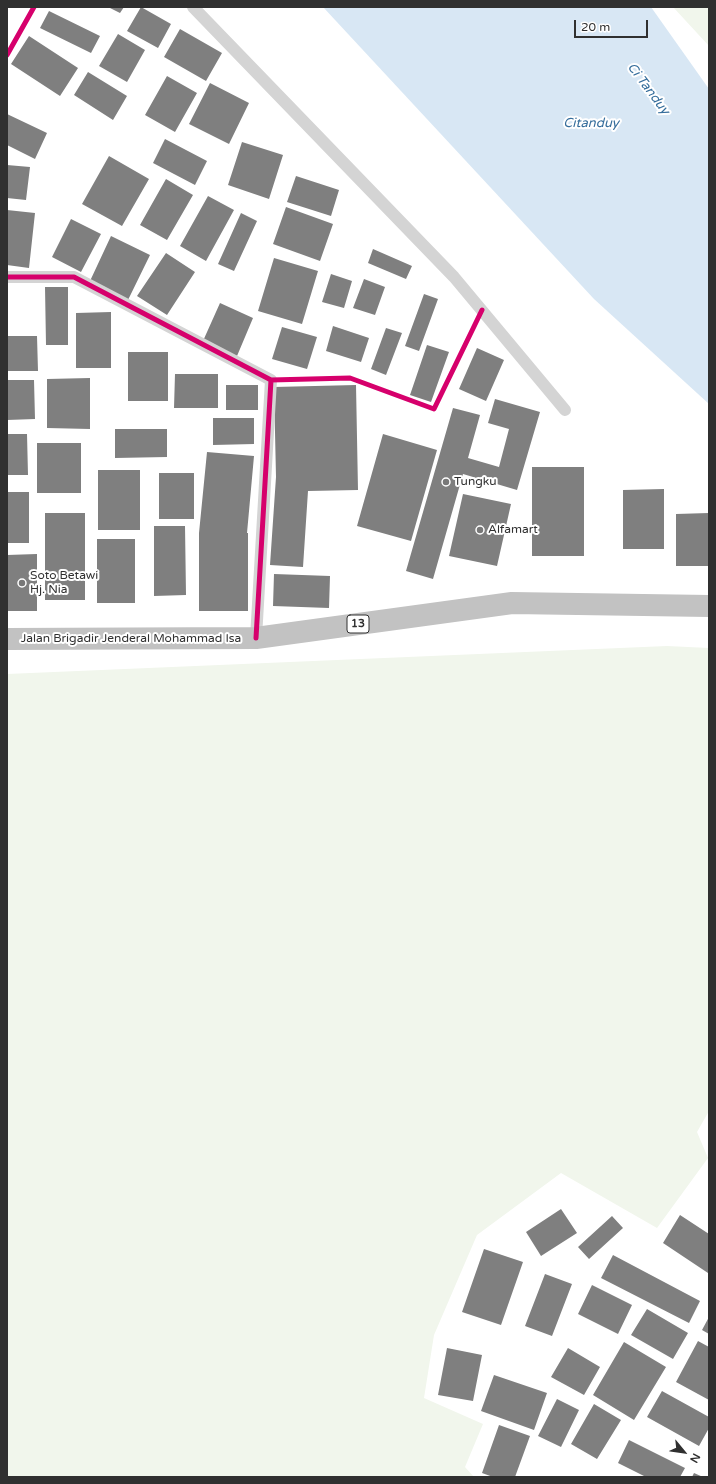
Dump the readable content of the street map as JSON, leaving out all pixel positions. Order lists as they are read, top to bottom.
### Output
{
  "streets": {
    "highway": ["13", "Jalan Brigadir Jenderal Mohammad Isa"]
  },
  "water": ["Ci Tanduy", "Citanduy"],
  "places": ["Tungku", "Alfamart", "Soto Betawi Hj. Nia"],
  "scale_bar": "20 m",
  "north": "bottom right"
}
